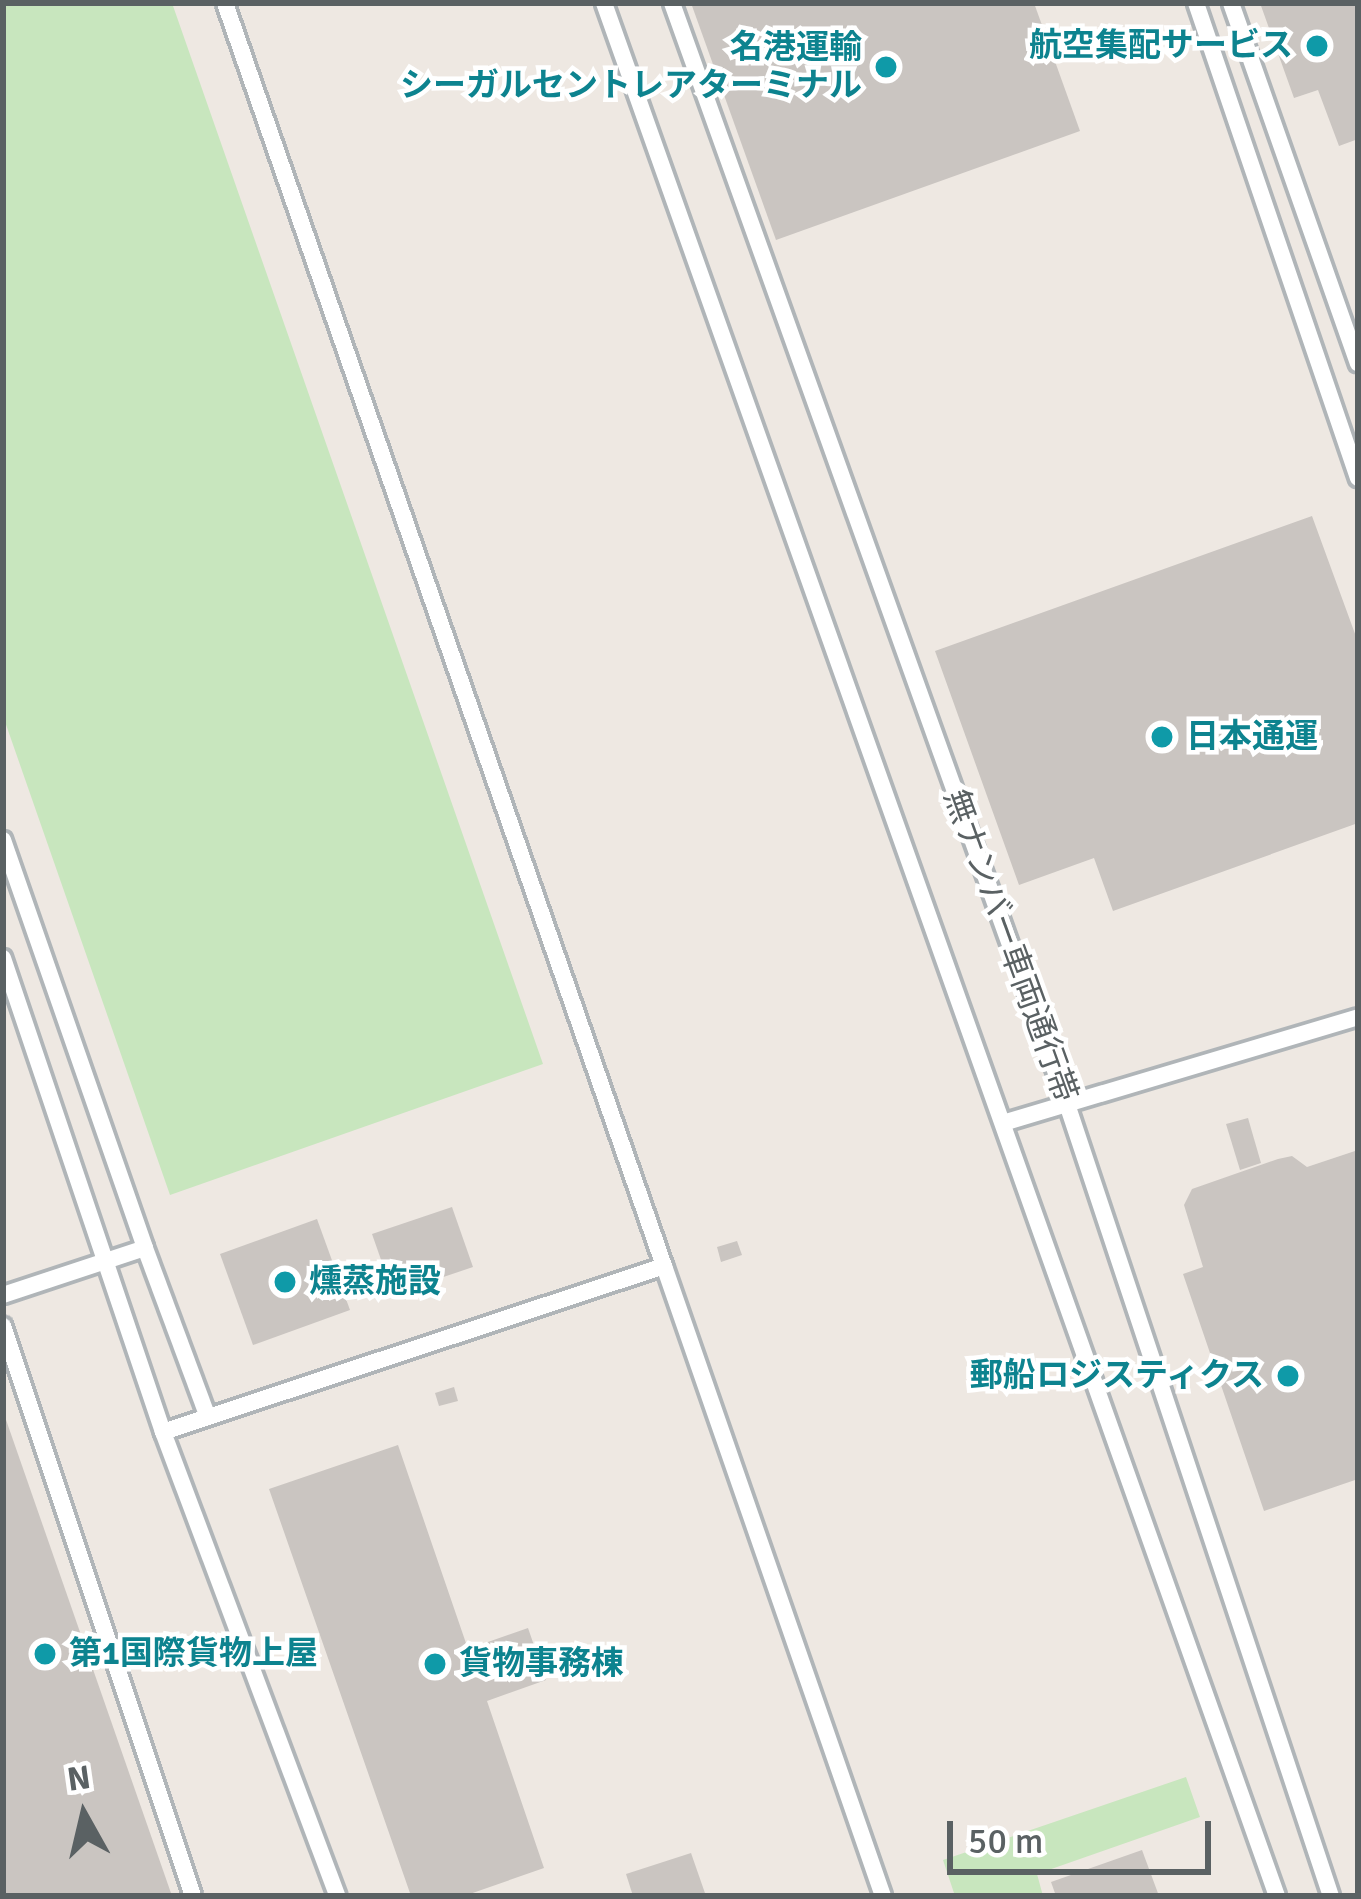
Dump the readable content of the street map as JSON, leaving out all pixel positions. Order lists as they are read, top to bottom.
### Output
{
  "streets": {
    "lane": ["無ナンバー車両通行帯"]
  },
  "places": [
    "航空集配サービス",
    "名港運輸 シーガルセントレアターミナル",
    "日本通運",
    "燻蒸施設",
    "郵船ロジスティクス",
    "第1国際貨物上屋",
    "貨物事務棟"
  ],
  "scale_bar": "50 m",
  "north": "top"
}
